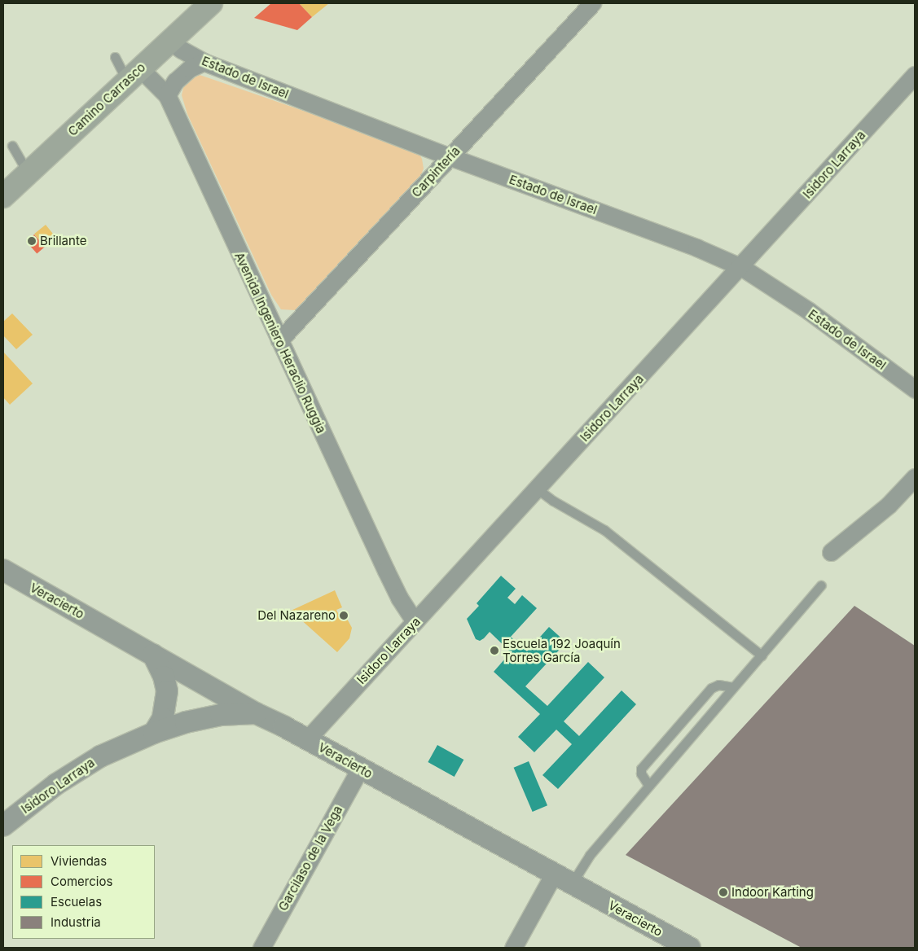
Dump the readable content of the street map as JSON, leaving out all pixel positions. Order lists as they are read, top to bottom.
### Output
{
  "streets": {
    "main road": ["Camino Carrasco"],
    "street": [
      "Estado de Israel",
      "Isidoro Larraya",
      "Carpintería",
      "Avenida Ingeniero Heraclio Ruggia",
      "Veracierto",
      "Garcilaso de la Vega"
    ]
  },
  "crossings": [
    ["Estado de Israel", "Camino Carrasco"],
    ["Estado de Israel", "Isidoro Larraya"],
    ["Estado de Israel", "Carpintería"],
    ["Camino Carrasco", "Avenida Ingeniero Heraclio Ruggia"],
    ["Isidoro Larraya", "Avenida Ingeniero Heraclio Ruggia"],
    ["Isidoro Larraya", "Veracierto"],
    ["Carpintería", "Avenida Ingeniero Heraclio Ruggia"],
    ["Veracierto", "Garcilaso de la Vega"]
  ],
  "places": [
    "Brillante",
    "Del Nazareno",
    "Escuela 192 Joaquín Torres García",
    "Indoor Karting"
  ],
  "legend": [
    "Viviendas",
    "Comercios",
    "Escuelas",
    "Industria"
  ]
}
